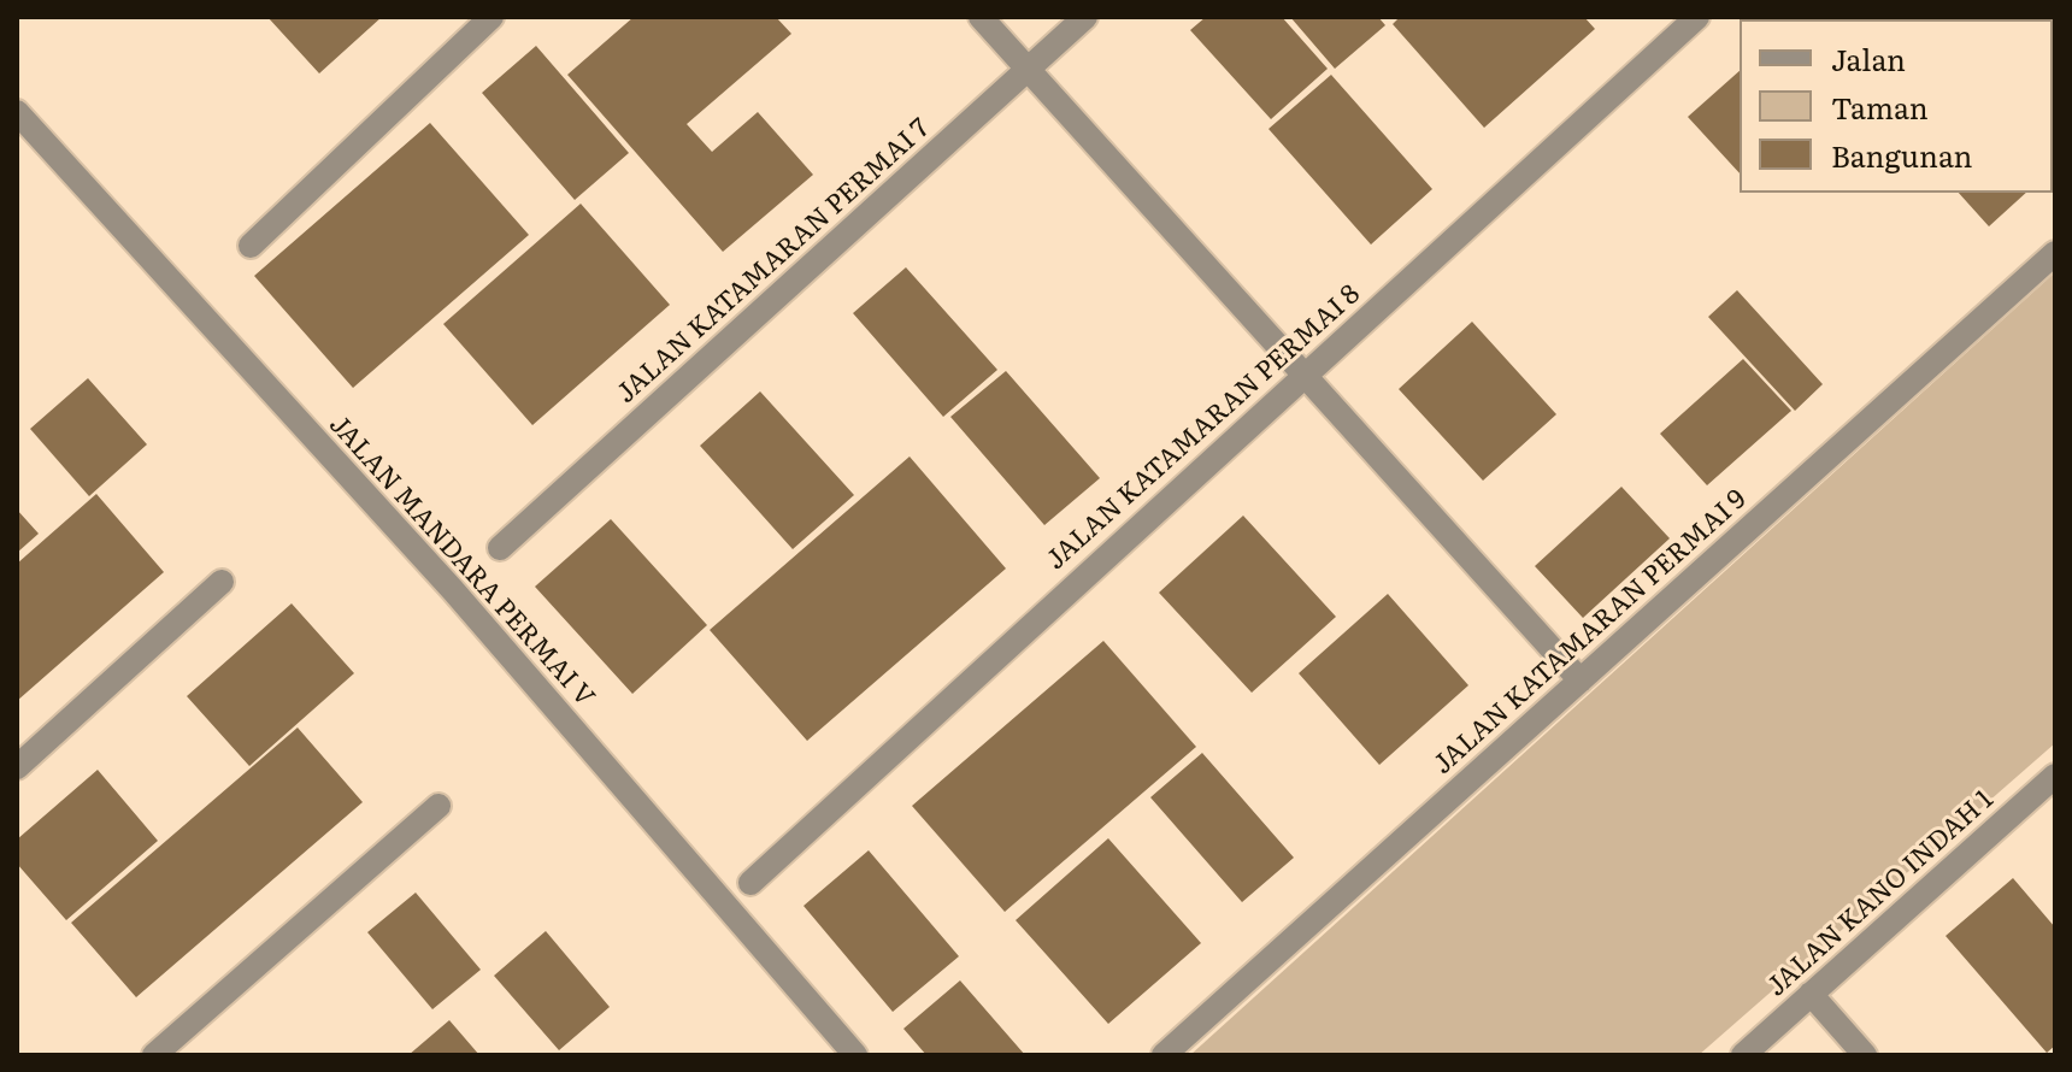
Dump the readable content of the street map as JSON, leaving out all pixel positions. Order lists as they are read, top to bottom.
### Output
{
  "streets": {
    "street": [
      "JALAN KATAMARAN PERMAI 7",
      "JALAN KATAMARAN PERMAI 8",
      "JALAN MANDARA PERMAI V",
      "JALAN KATAMARAN PERMAI 9",
      "JALAN KANO INDAH 1"
    ]
  },
  "legend": ["Jalan", "Taman", "Bangunan"]
}
